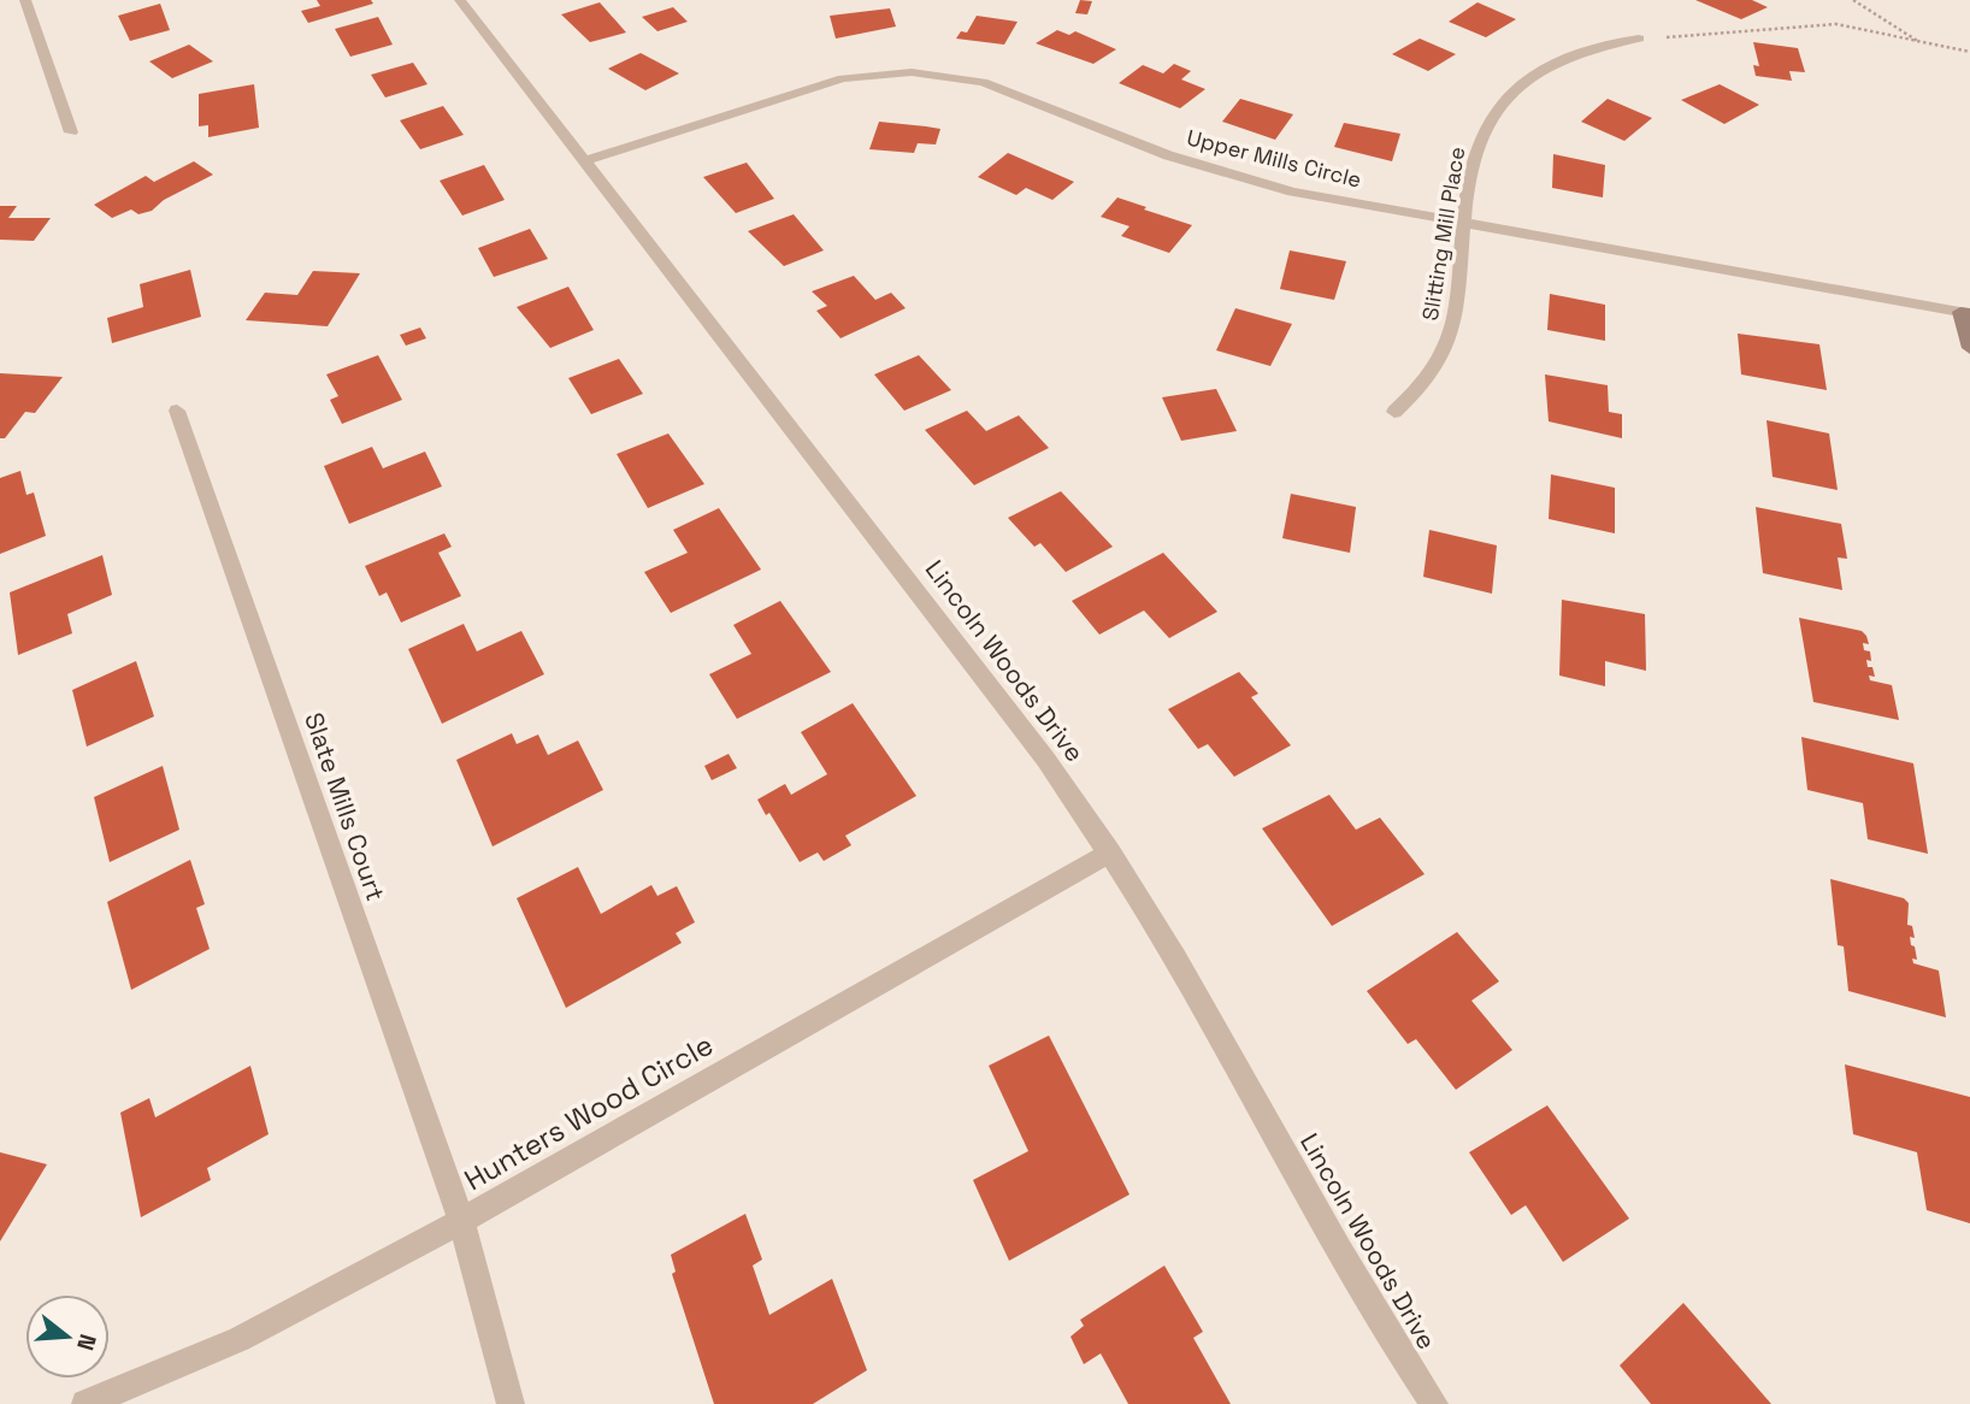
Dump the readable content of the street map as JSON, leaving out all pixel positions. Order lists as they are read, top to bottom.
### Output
{
  "streets": {
    "street": [
      "Upper Mills Circle",
      "Slitting Mill Place",
      "Lincoln Woods Drive",
      "Slate Mills Court",
      "Hunters Wood Circle"
    ]
  },
  "crossings": [
    ["Upper Mills Circle", "Slitting Mill Place"],
    ["Upper Mills Circle", "Lincoln Woods Drive"],
    ["Lincoln Woods Drive", "Hunters Wood Circle"],
    ["Slate Mills Court", "Hunters Wood Circle"]
  ],
  "north": "right"
}
